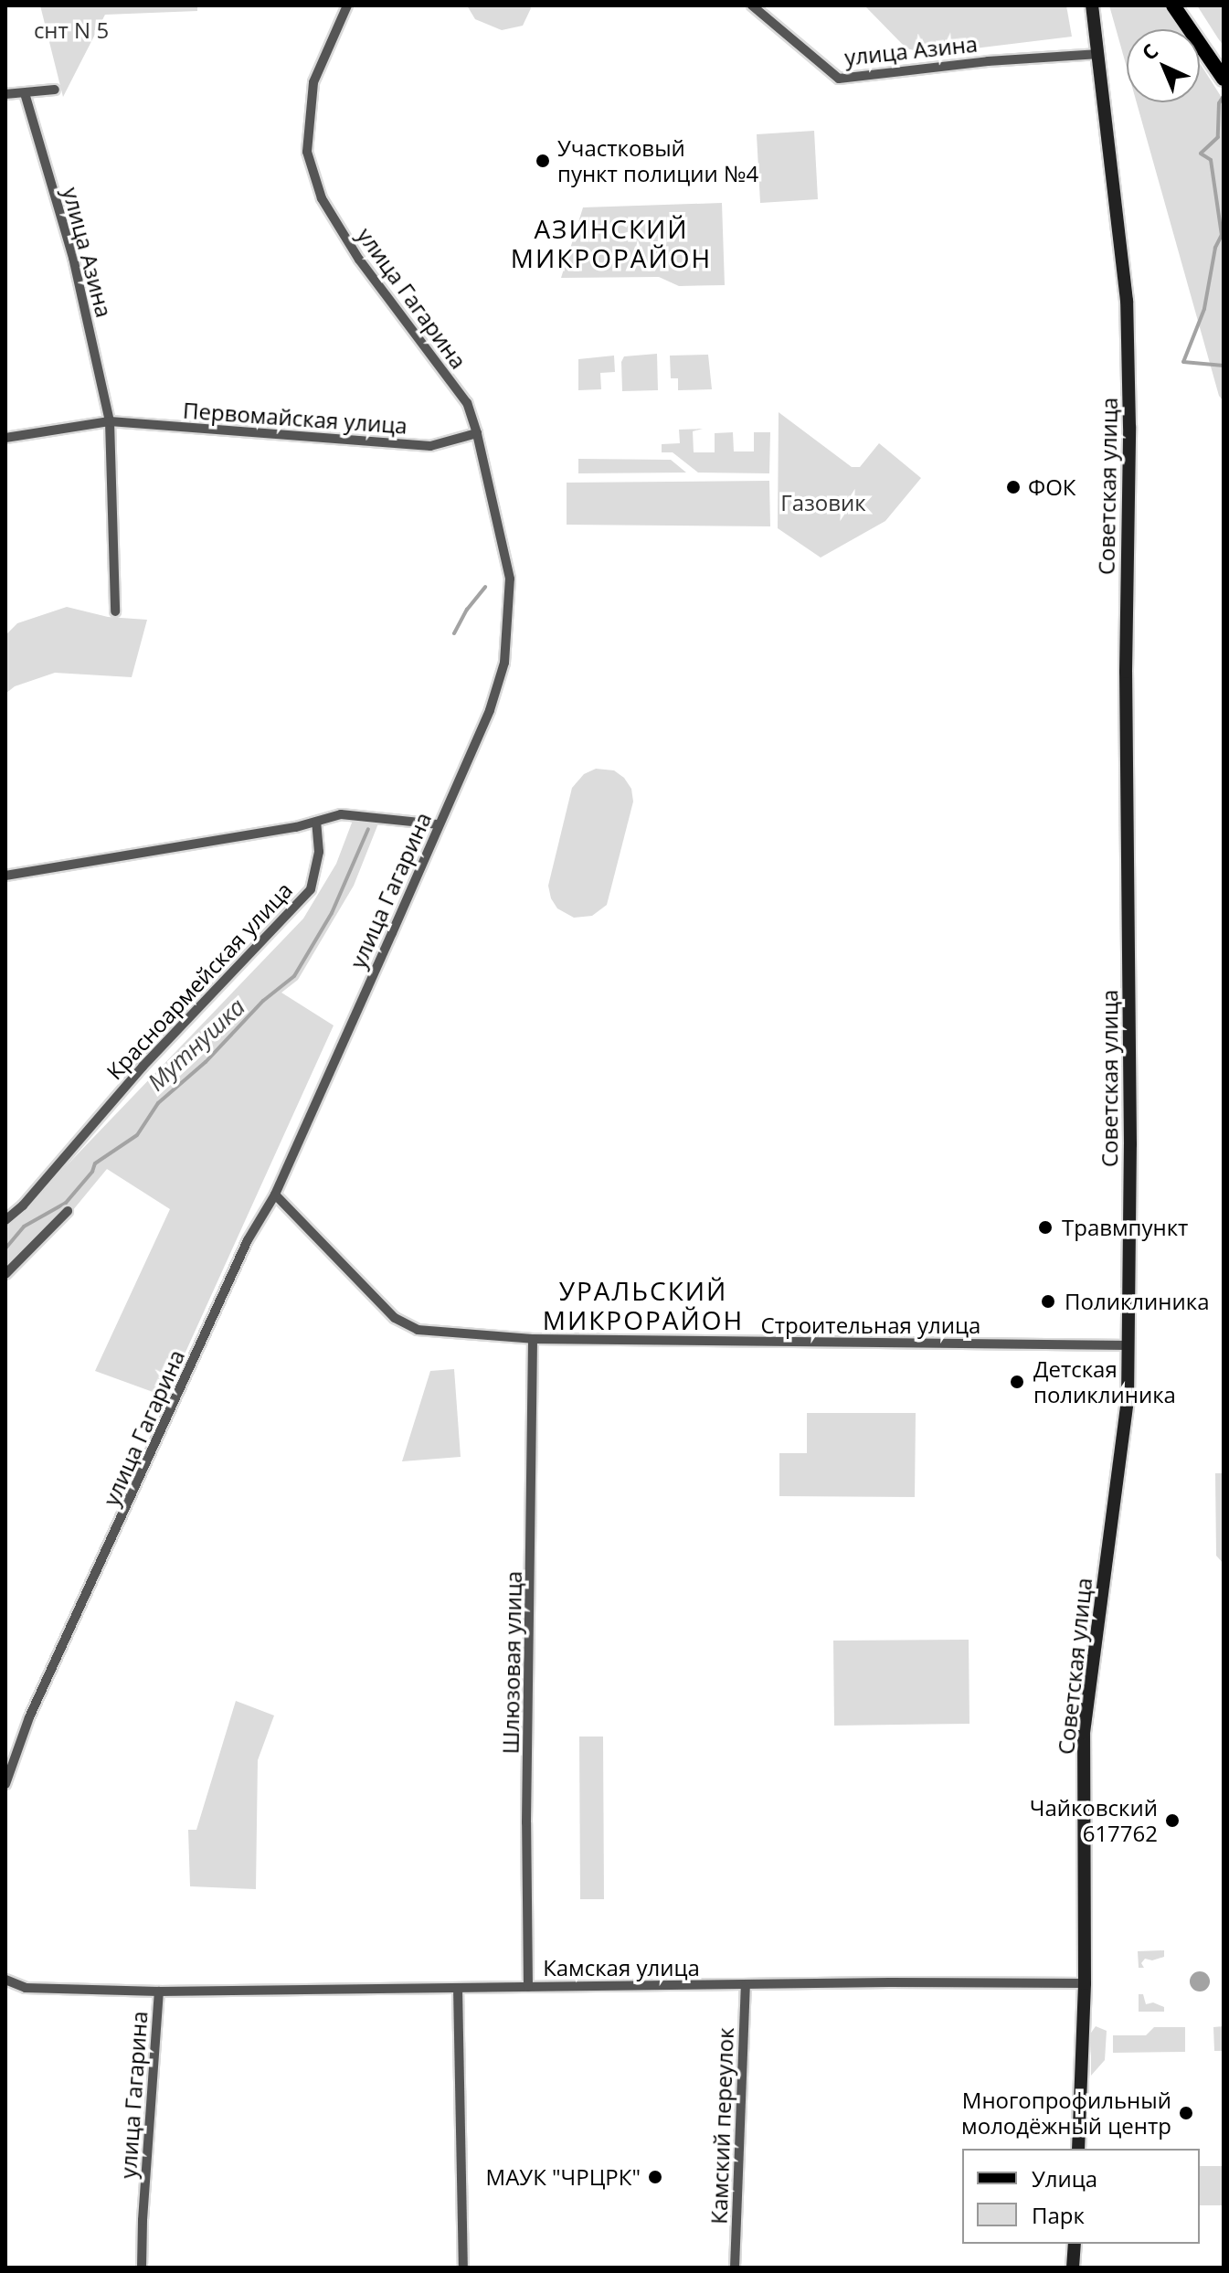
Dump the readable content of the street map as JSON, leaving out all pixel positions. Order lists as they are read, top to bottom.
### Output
{
  "streets": {
    "main road": ["Советская улица"],
    "street": [
      "улица Азина",
      "улица Гагарина",
      "Первомайская улица",
      "Красноармейская улица",
      "Строительная улица",
      "Шлюзовая улица",
      "Камская улица",
      "Камский переулок"
    ]
  },
  "crossings": [
    ["улица Азина", "Первомайская улица"],
    ["улица Азина", "Советская улица"],
    ["улица Гагарина", "Первомайская улица"],
    ["улица Гагарина", "Строительная улица"],
    ["улица Гагарина", "Камская улица"],
    ["Советская улица", "Строительная улица"],
    ["Советская улица", "Камская улица"],
    ["Строительная улица", "Шлюзовая улица"],
    ["Шлюзовая улица", "Камская улица"],
    ["Камская улица", "Камский переулок"]
  ],
  "districts": ["АЗИНСКИЙ МИКРОРАЙОН", "УРАЛЬСКИЙ МИКРОРАЙОН"],
  "water": ["Мутнушка"],
  "parks": ["снт N 5", "Газовик"],
  "places": [
    "Участковый пункт полиции №4",
    "ФОК",
    "Травмпункт",
    "Поликлиника",
    "Детская поликлиника",
    "Чайковский 617762",
    "Многопрофильный молодёжный центр",
    "МАУК \"ЧРЦРК\""
  ],
  "legend": ["Улица", "Парк"],
  "north": "top left"
}
